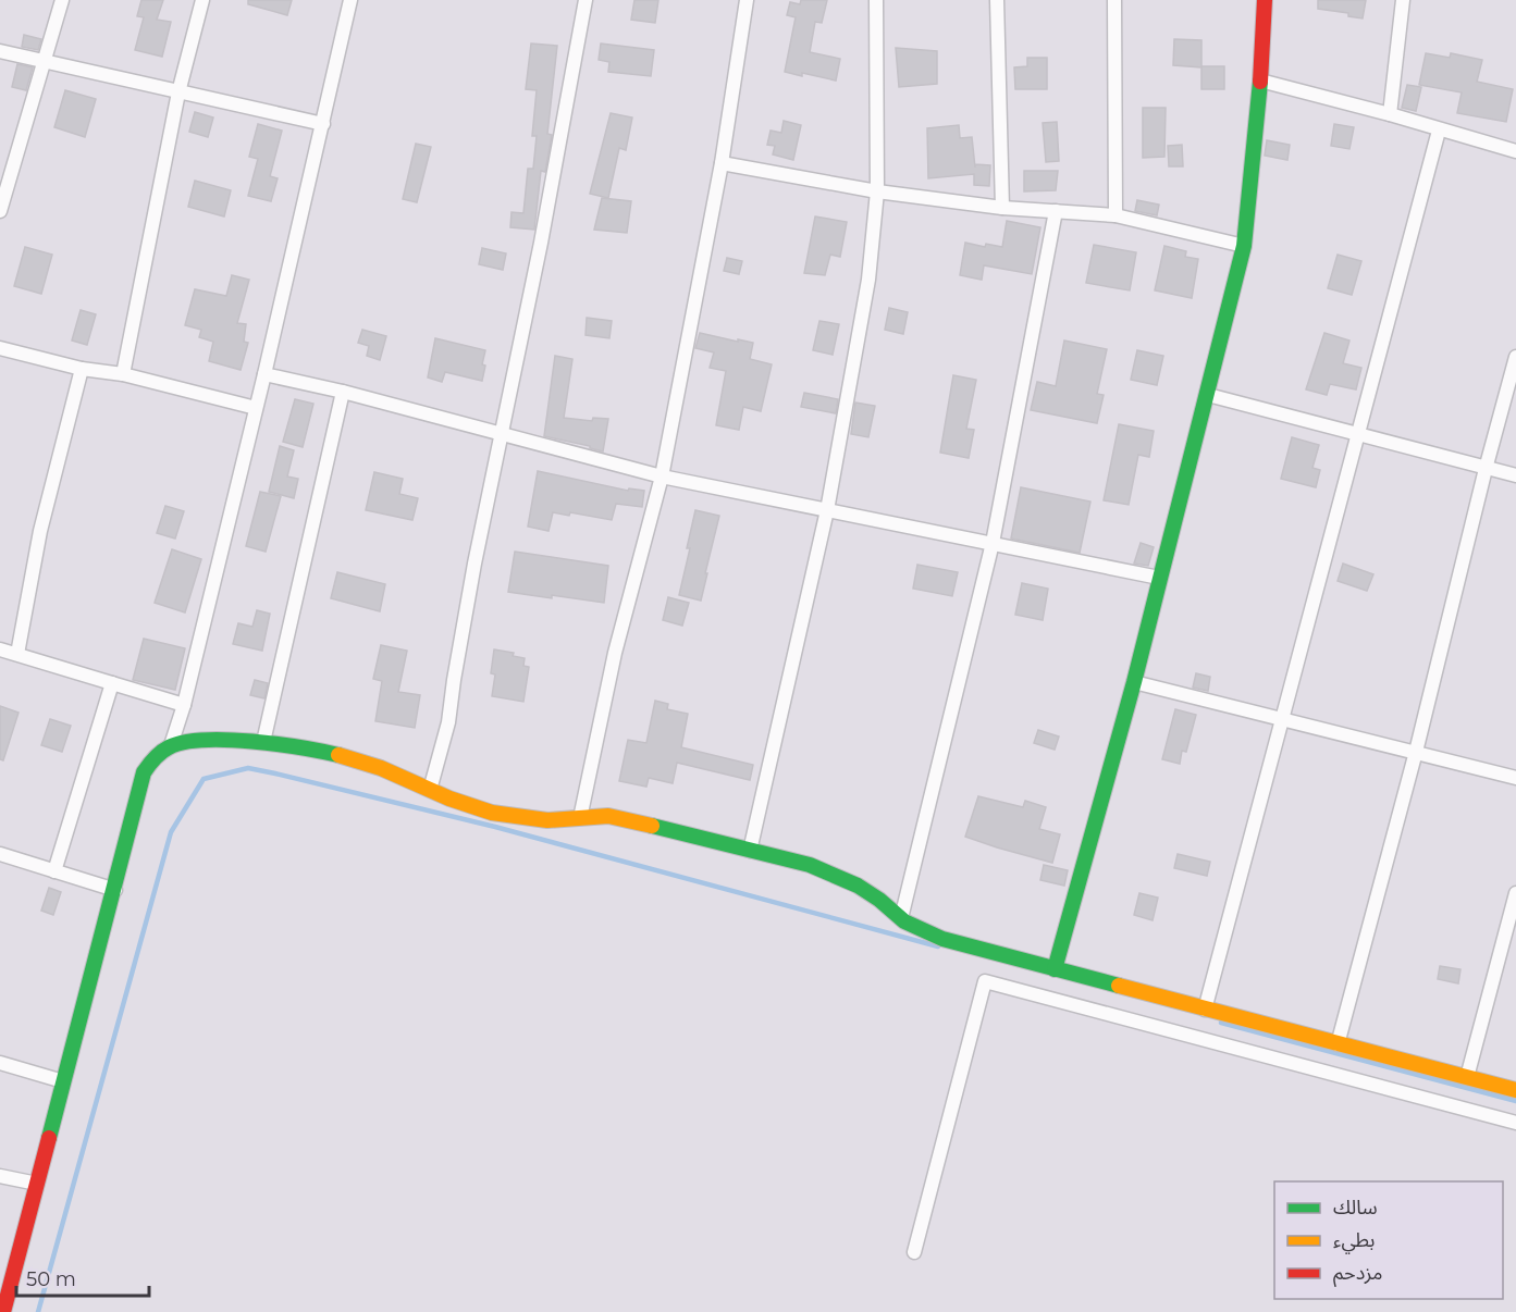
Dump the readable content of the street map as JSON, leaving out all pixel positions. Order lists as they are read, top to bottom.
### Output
{
  "legend": ["سالك", "بطيء", "مزدحم"],
  "scale_bar": "50 m"
}
